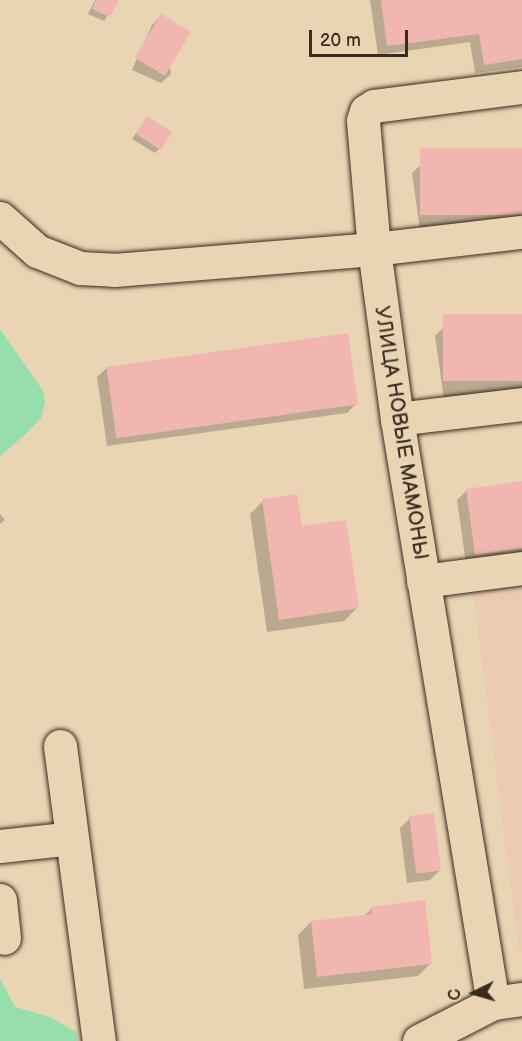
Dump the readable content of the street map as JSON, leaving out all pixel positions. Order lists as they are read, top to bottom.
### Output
{
  "streets": {
    "street": ["УЛИЦА НОВЫЕ МАМОНЫ"]
  },
  "scale_bar": "20 m",
  "north": "left"
}
